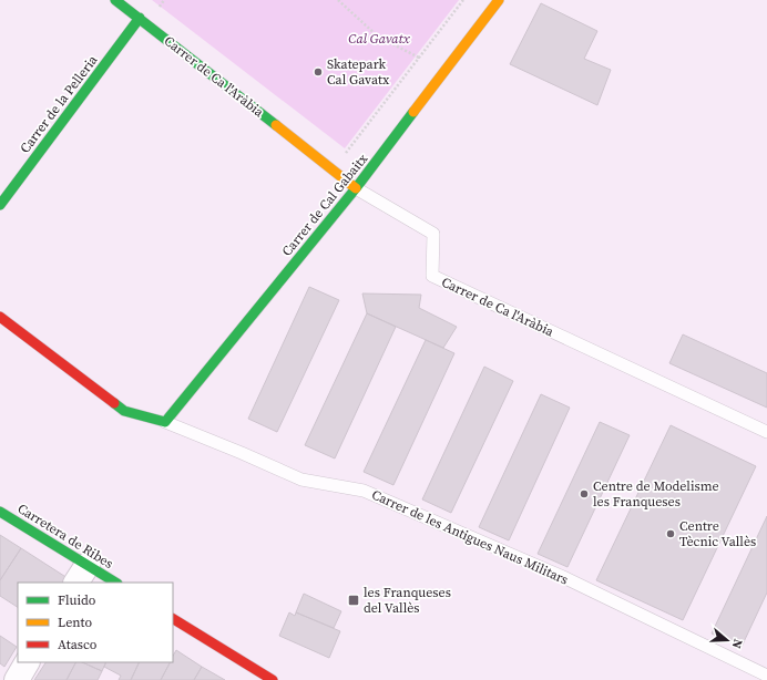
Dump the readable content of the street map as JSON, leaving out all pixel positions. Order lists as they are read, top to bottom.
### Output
{
  "streets": {
    "street": [
      "Carrer de Ca l'Aràbia",
      "Carrer de la Pelleria",
      "Carrer de Cal Gabaitx",
      "Carretera de Ribes"
    ],
    "lane": ["Carrer de les Antigues Naus Militars"]
  },
  "crossings": [
    ["Carrer de Ca l'Aràbia", "Carrer de la Pelleria"],
    ["Carrer de Ca l'Aràbia", "Carrer de Cal Gabaitx"],
    ["Carrer de Cal Gabaitx", "Carrer de les Antigues Naus Militars"]
  ],
  "parks": ["Cal Gavatx"],
  "places": {
    "other": ["Skatepark Cal Gavatx", "Centre de Modelisme les Franqueses", "Centre Tècnic Vallès"],
    "transit": ["les Franqueses del Vallès"]
  },
  "legend": ["Fluido", "Lento", "Atasco"],
  "north": "right"
}
